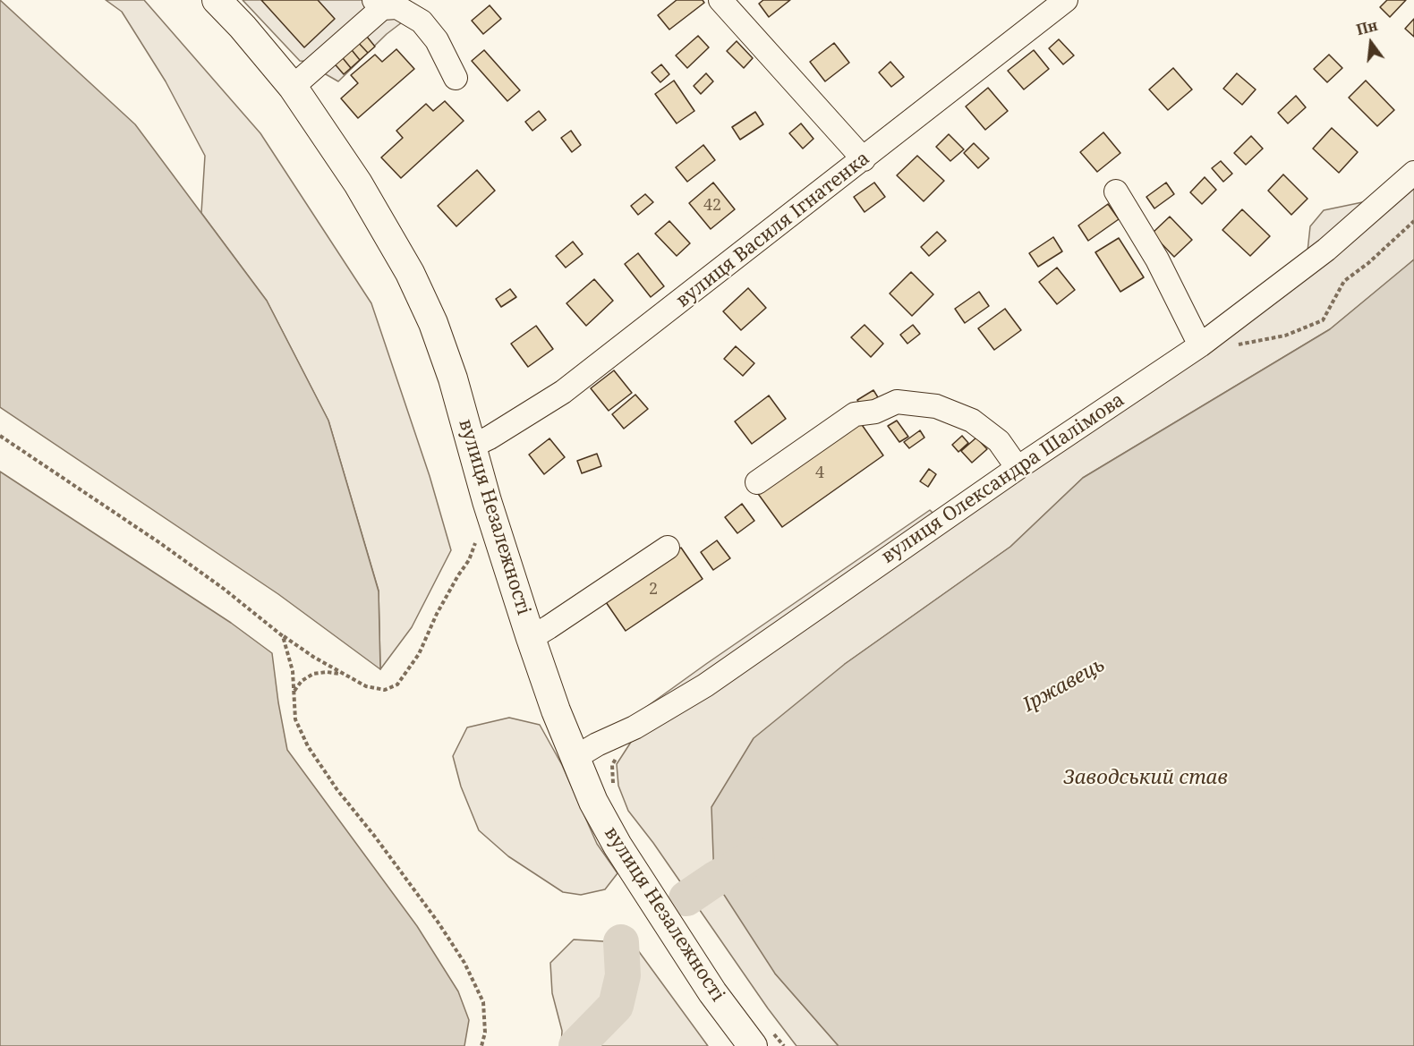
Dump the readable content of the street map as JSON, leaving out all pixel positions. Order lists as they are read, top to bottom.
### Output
{
  "streets": {
    "main road": ["вулиця Незалежності"],
    "street": ["вулиця Василя Ігнатенка", "вулиця Олександра Шалімова"]
  },
  "crossings": [
    ["вулиця Василя Ігнатенка", "вулиця Незалежності"],
    ["вулиця Олександра Шалімова", "вулиця Незалежності"]
  ],
  "water": ["Іржавець", "Заводський став"],
  "house_numbers": ["42", "4", "2"],
  "north": "top"
}
